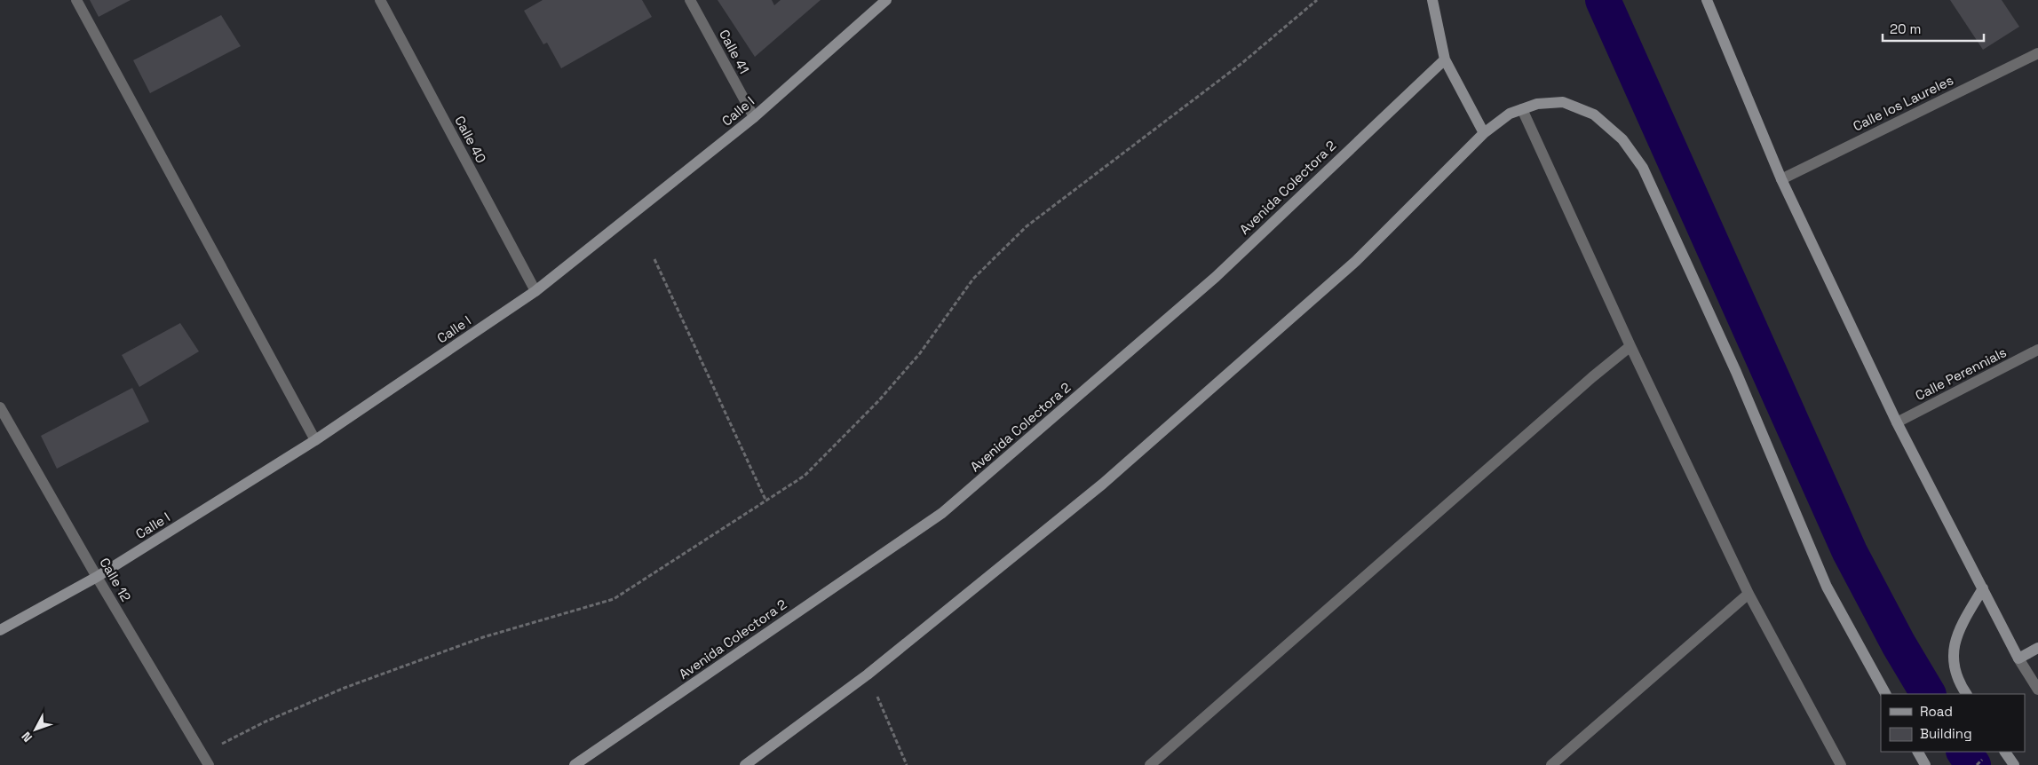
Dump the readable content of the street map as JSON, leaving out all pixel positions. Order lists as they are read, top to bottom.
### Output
{
  "streets": {
    "street": [
      "Calle 41",
      "Calle los Laureles",
      "Calle I",
      "Calle 40",
      "Avenida Colectora 2",
      "Calle Perennials",
      "Calle 12"
    ]
  },
  "crossings": [
    ["Calle 41", "Calle I"],
    ["Calle I", "Calle 40"],
    ["Calle I", "Calle 12"]
  ],
  "legend": ["Road", "Building"],
  "scale_bar": "20 m",
  "north": "bottom left"
}
